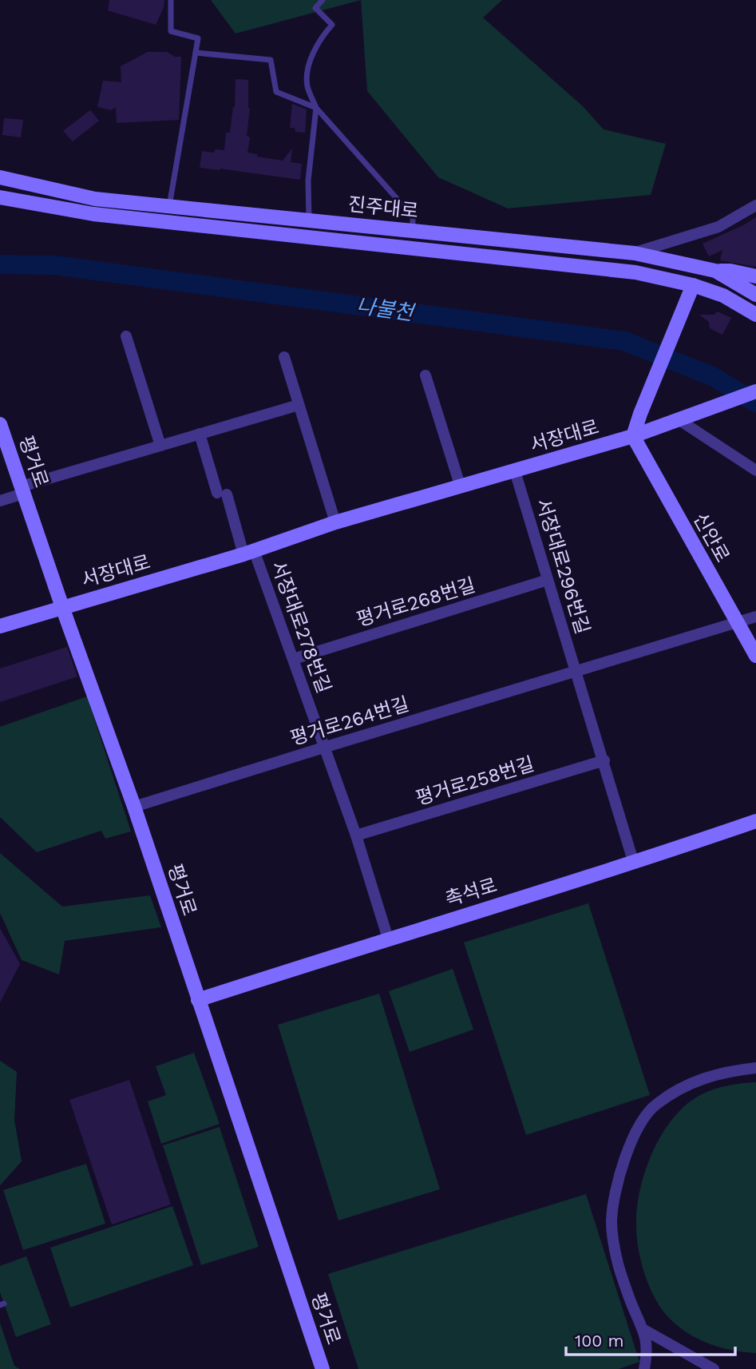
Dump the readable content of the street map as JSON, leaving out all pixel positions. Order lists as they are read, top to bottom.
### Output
{
  "streets": {
    "street": [
      "진주대로",
      "서장대로",
      "평거로",
      "신안로",
      "서장대로296번길",
      "평거로268번길",
      "서장대로278번길",
      "평거로264번길",
      "평거로258번길",
      "촉석로"
    ]
  },
  "crossings": [
    ["서장대로", "평거로"],
    ["서장대로", "신안로"],
    ["서장대로", "서장대로296번길"],
    ["서장대로", "서장대로278번길"],
    ["평거로", "평거로264번길"],
    ["평거로", "촉석로"],
    ["신안로", "평거로264번길"],
    ["서장대로296번길", "평거로268번길"],
    ["서장대로296번길", "평거로264번길"],
    ["서장대로296번길", "평거로258번길"],
    ["서장대로296번길", "촉석로"],
    ["평거로268번길", "서장대로278번길"],
    ["서장대로278번길", "평거로264번길"],
    ["서장대로278번길", "평거로258번길"],
    ["서장대로278번길", "촉석로"]
  ],
  "water": ["나불천"],
  "scale_bar": "100 m"
}
